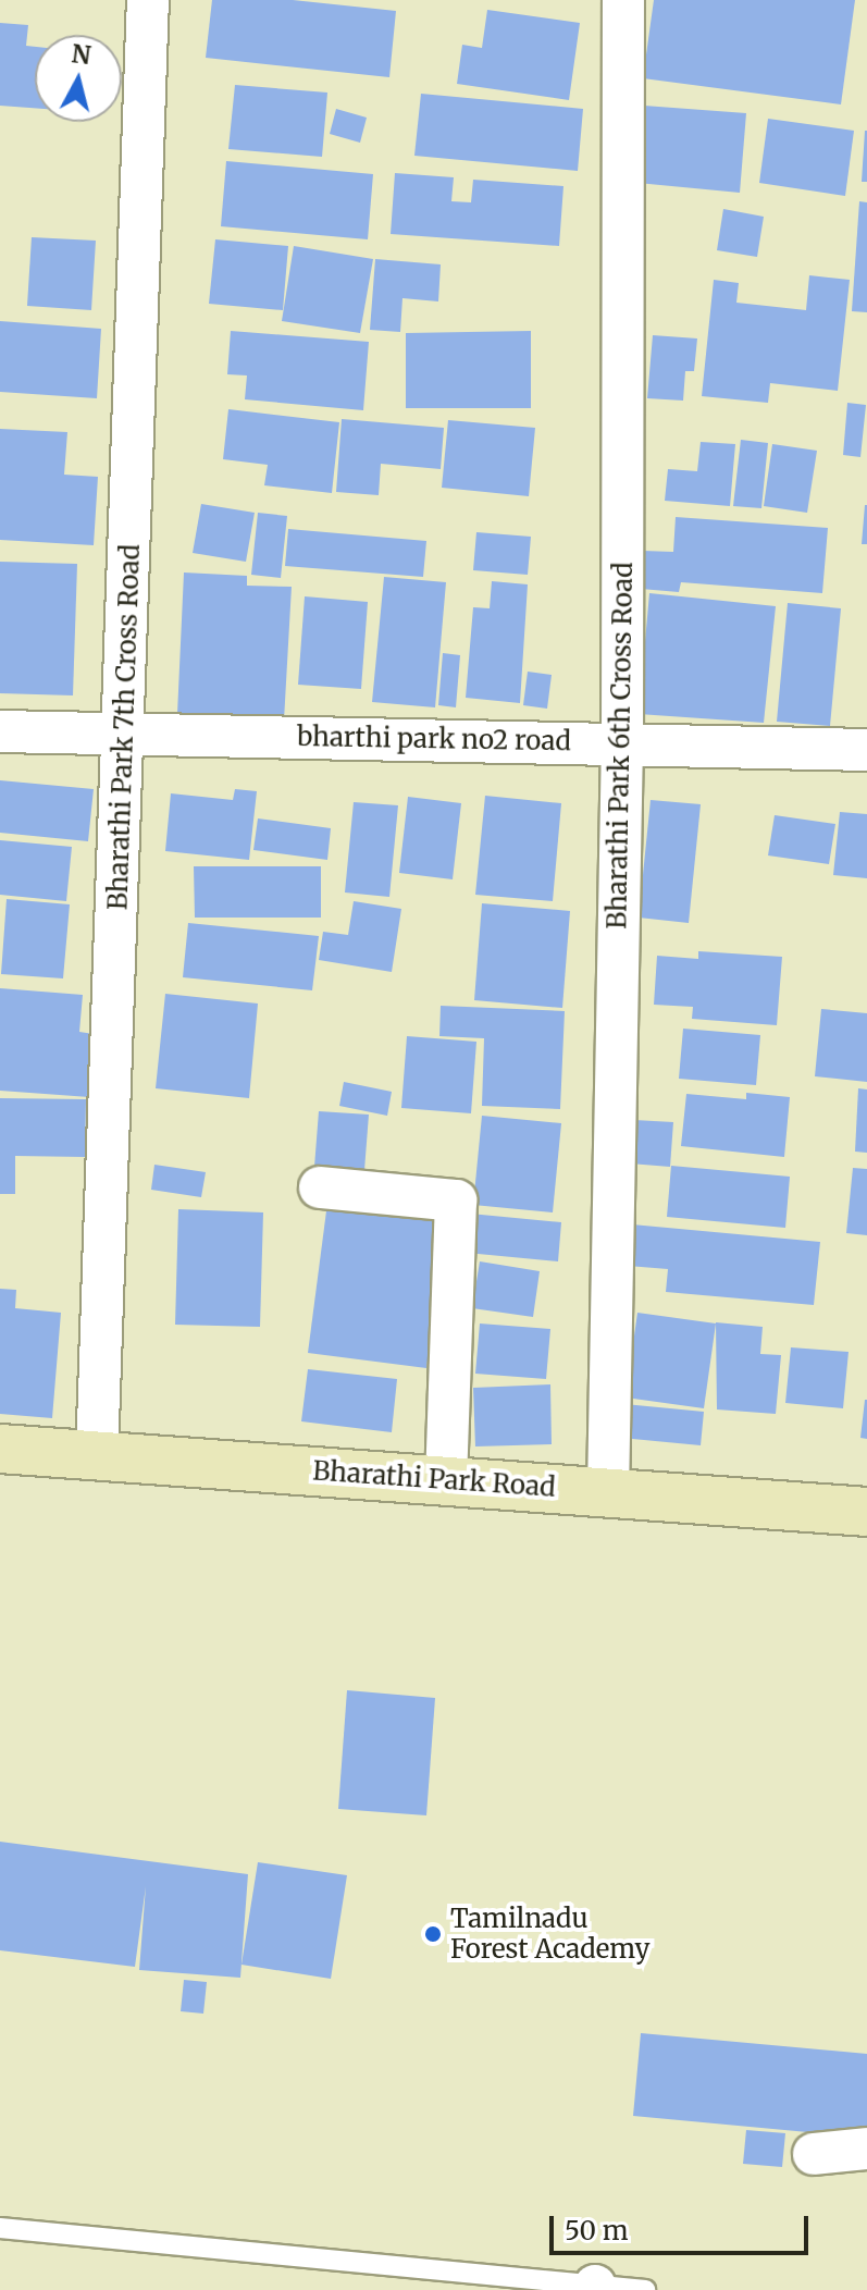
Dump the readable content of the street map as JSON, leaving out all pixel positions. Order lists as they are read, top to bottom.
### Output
{
  "streets": {
    "main road": ["Bharathi Park Road"],
    "street": ["Bharathi Park 7th Cross Road", "bharthi park no2 road", "Bharathi Park 6th Cross Road"]
  },
  "crossings": [
    ["Bharathi Park 7th Cross Road", "bharthi park no2 road"],
    ["Bharathi Park 7th Cross Road", "Bharathi Park Road"],
    ["bharthi park no2 road", "Bharathi Park 6th Cross Road"],
    ["Bharathi Park 6th Cross Road", "Bharathi Park Road"]
  ],
  "places": ["Tamilnadu Forest Academy"],
  "scale_bar": "50 m",
  "north": "top"
}
